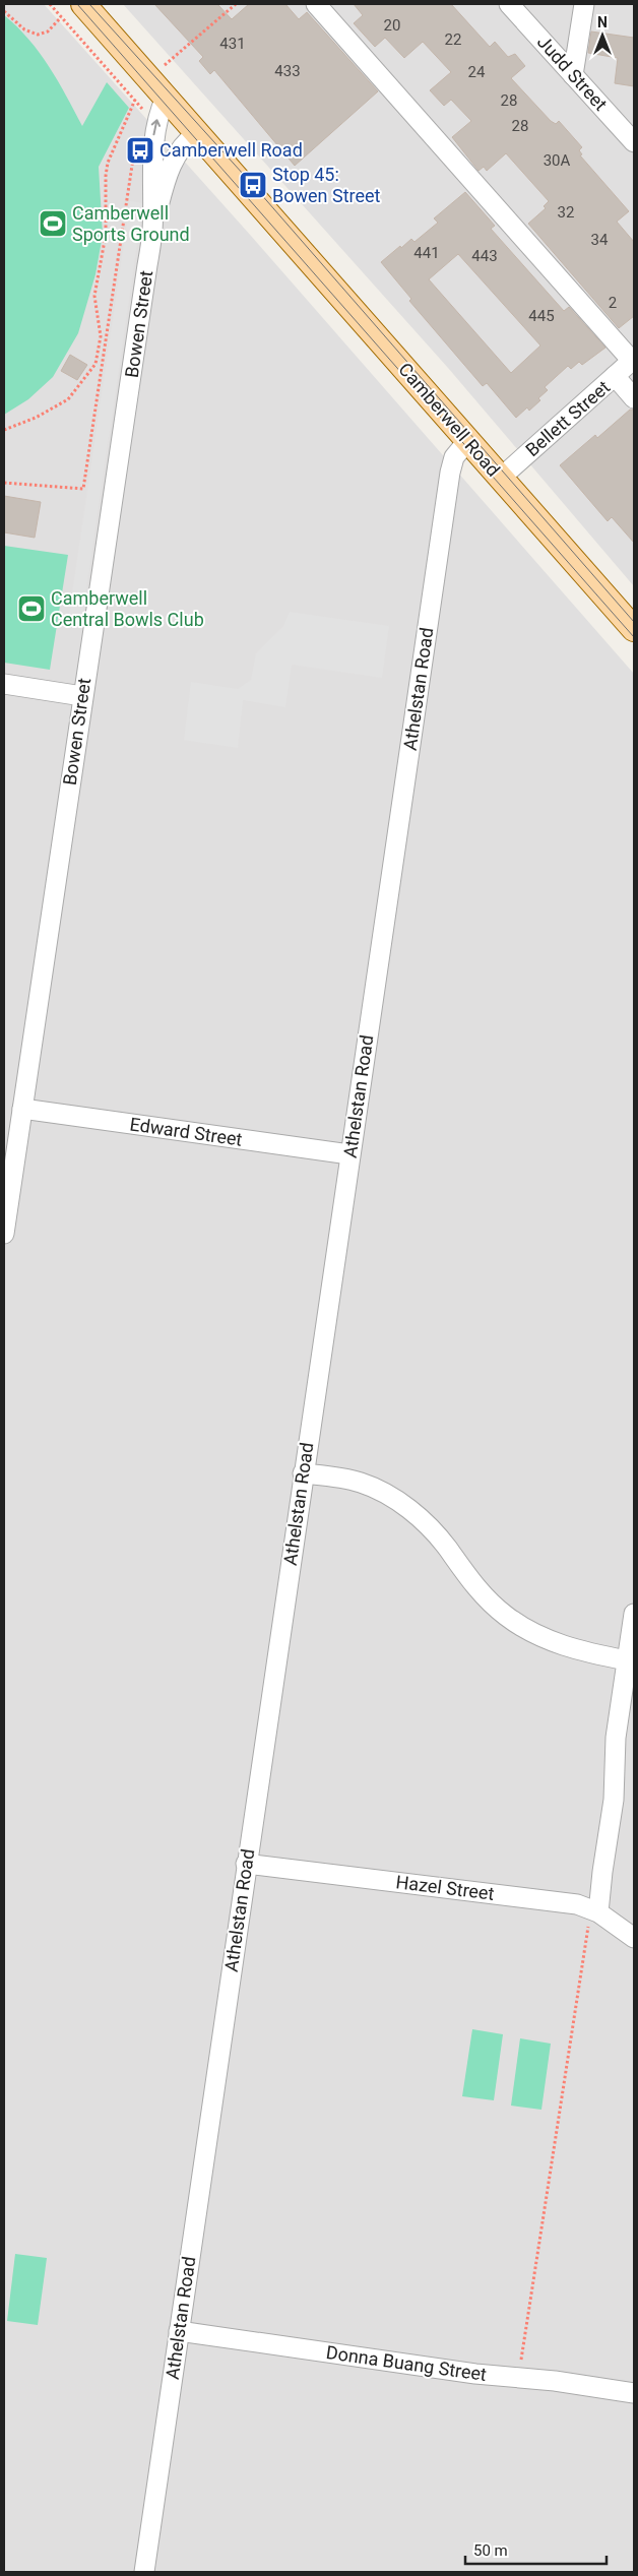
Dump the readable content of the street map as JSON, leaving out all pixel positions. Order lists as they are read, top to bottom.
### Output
{
  "streets": {
    "main road": ["Camberwell Road"],
    "street": [
      "Judd Street",
      "Bowen Street",
      "Bellett Street",
      "Athelstan Road",
      "Edward Street",
      "Hazel Street",
      "Donna Buang Street"
    ]
  },
  "crossings": [
    ["Bowen Street", "Camberwell Road"],
    ["Bowen Street", "Edward Street"],
    ["Bellett Street", "Camberwell Road"],
    ["Camberwell Road", "Athelstan Road"],
    ["Athelstan Road", "Edward Street"],
    ["Athelstan Road", "Hazel Street"],
    ["Athelstan Road", "Donna Buang Street"]
  ],
  "places": {
    "bus stop": ["Camberwell Road", "Stop 45: Bowen Street"],
    "sports": ["Camberwell Sports Ground", "Camberwell Central Bowls Club"]
  },
  "house_numbers": [
    "20",
    "22",
    "431",
    "433",
    "24",
    "28",
    "28",
    "30A",
    "32",
    "34",
    "441",
    "443",
    "2",
    "445"
  ],
  "scale_bar": "50 m",
  "north": "top"
}
